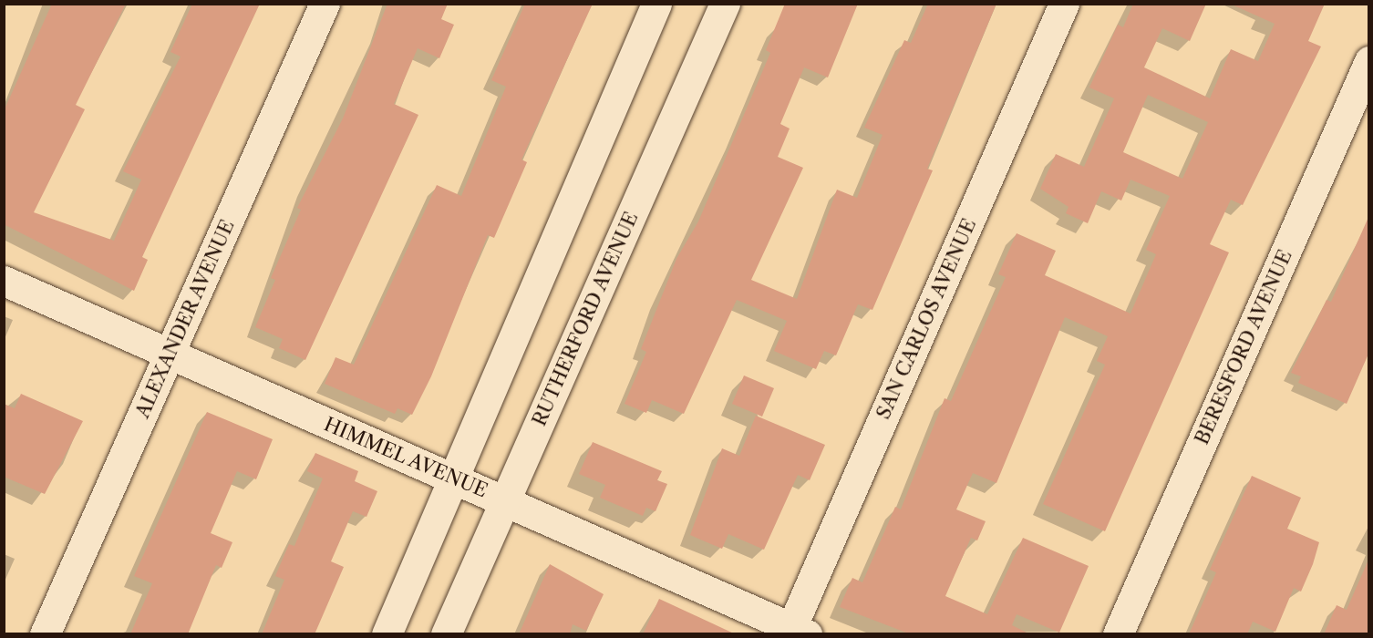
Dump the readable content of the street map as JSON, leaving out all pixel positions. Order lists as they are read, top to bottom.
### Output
{
  "streets": {
    "street": [
      "ALEXANDER AVENUE",
      "RUTHERFORD AVENUE",
      "SAN CARLOS AVENUE",
      "BERESFORD AVENUE",
      "HIMMEL AVENUE"
    ]
  },
  "crossings": [
    ["ALEXANDER AVENUE", "HIMMEL AVENUE"],
    ["RUTHERFORD AVENUE", "HIMMEL AVENUE"],
    ["SAN CARLOS AVENUE", "HIMMEL AVENUE"]
  ]
}
